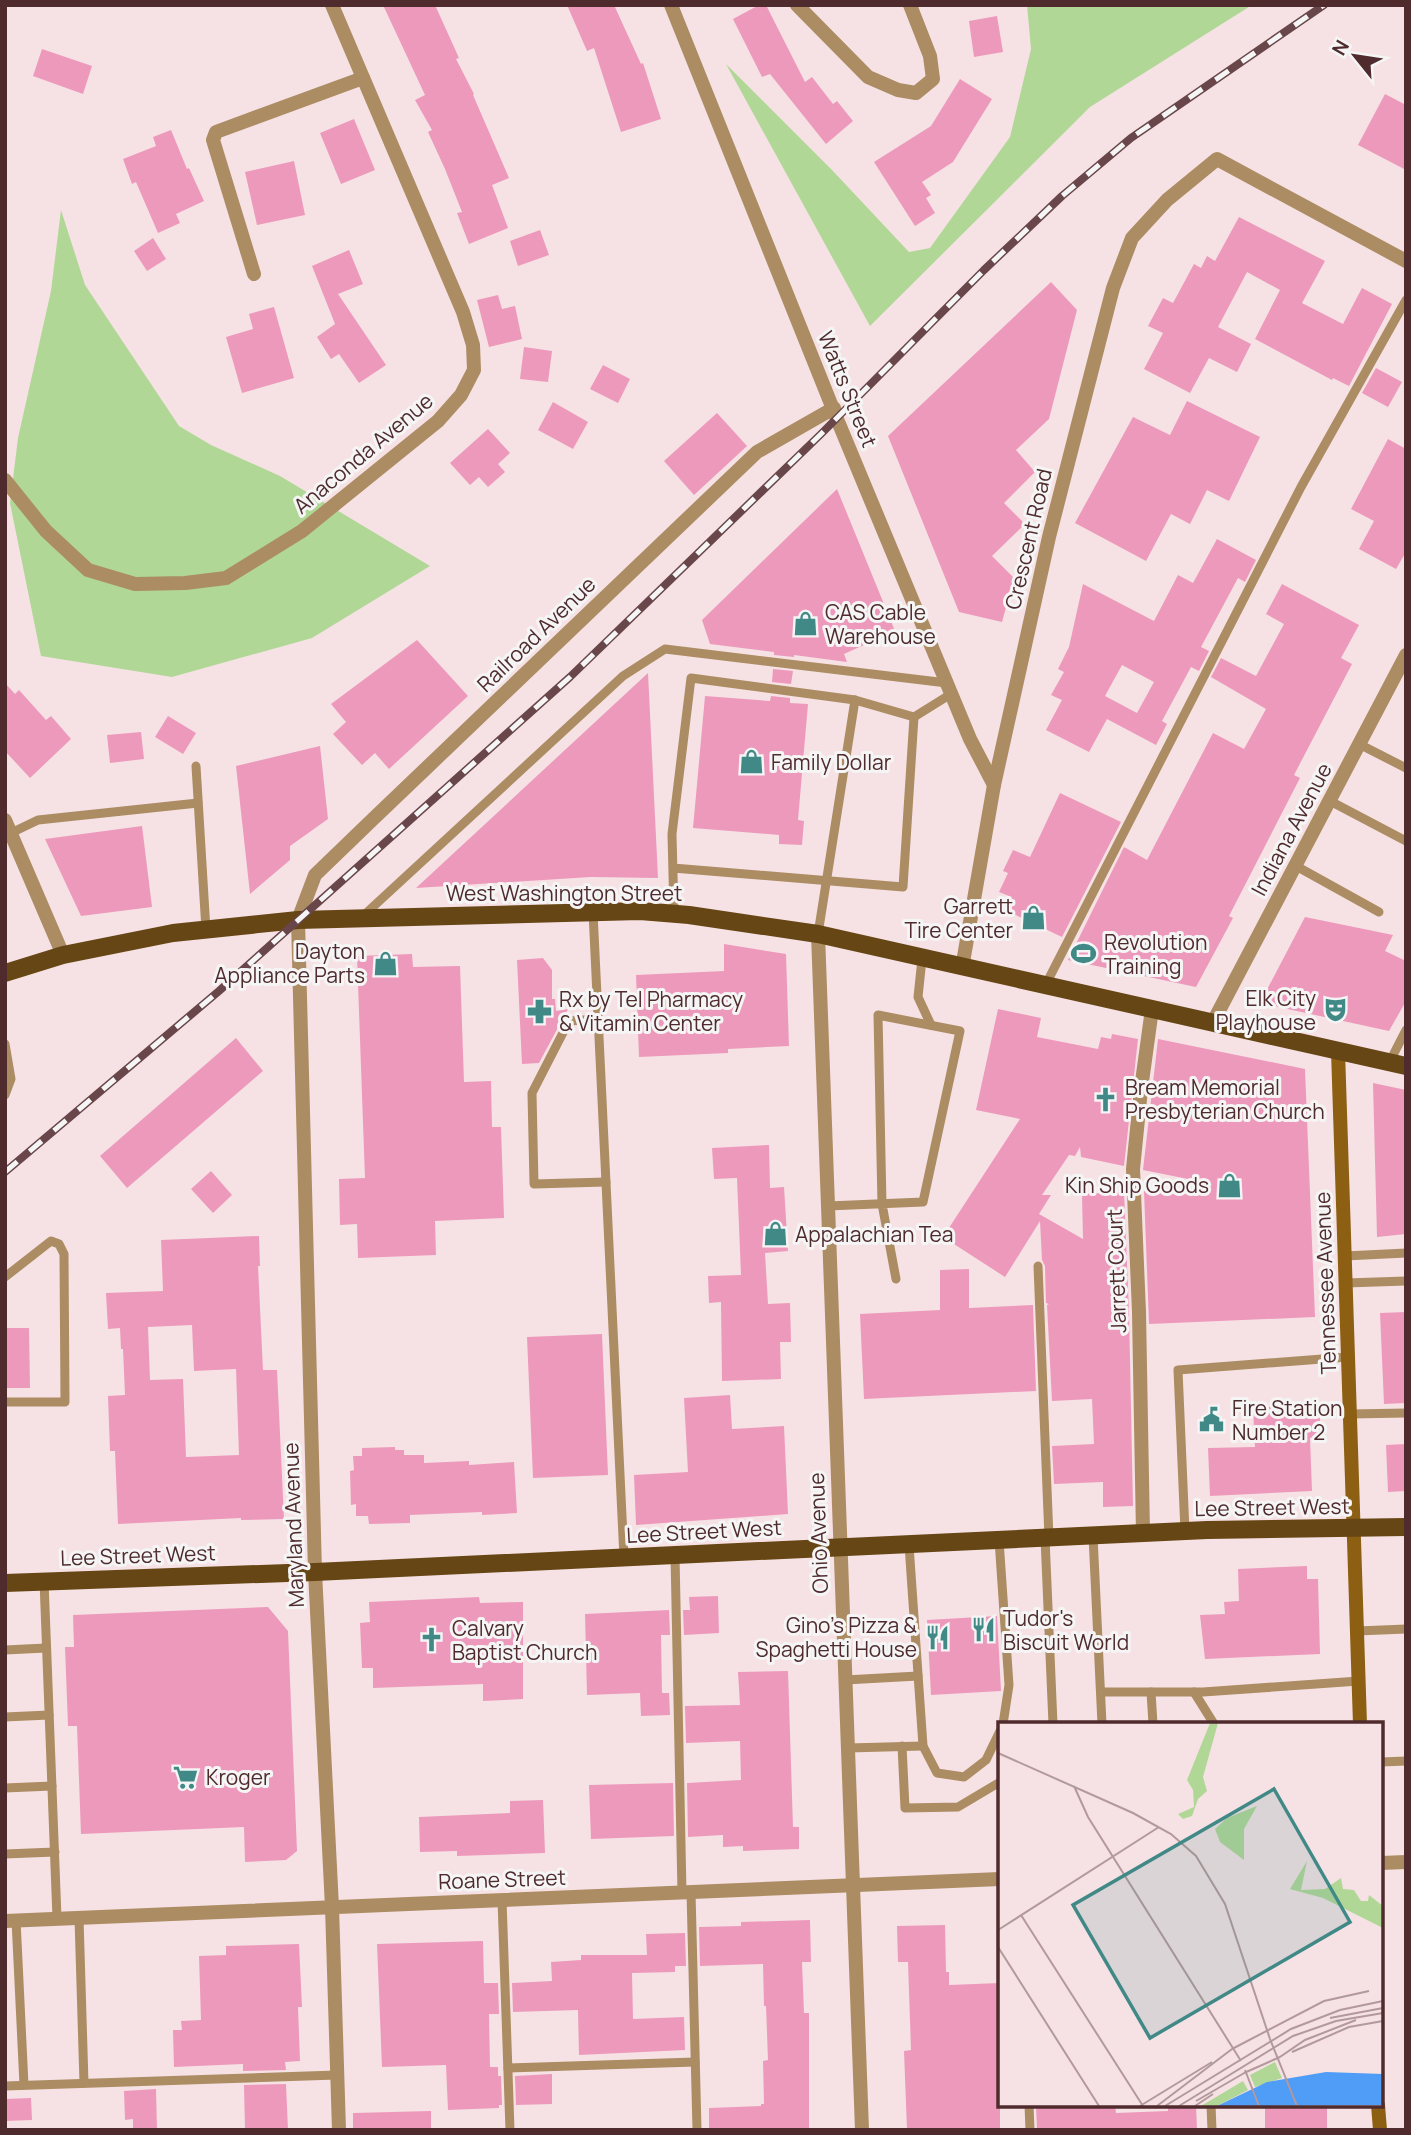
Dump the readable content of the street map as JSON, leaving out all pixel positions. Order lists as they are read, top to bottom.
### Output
{
  "streets": {
    "main road": ["West Washington Street", "Lee Street West"],
    "street": [
      "Watts Street",
      "Anaconda Avenue",
      "Crescent Road",
      "Railroad Avenue",
      "Indiana Avenue",
      "Jarrett Court",
      "Tennessee Avenue",
      "Maryland Avenue",
      "Ohio Avenue",
      "Roane Street"
    ]
  },
  "crossings": [
    ["Watts Street", "Crescent Road"],
    ["Watts Street", "Railroad Avenue"],
    ["Crescent Road", "West Washington Street"],
    ["Railroad Avenue", "West Washington Street"],
    ["Railroad Avenue", "Maryland Avenue"],
    ["Indiana Avenue", "West Washington Street"],
    ["West Washington Street", "Jarrett Court"],
    ["West Washington Street", "Tennessee Avenue"],
    ["West Washington Street", "Maryland Avenue"],
    ["West Washington Street", "Ohio Avenue"],
    ["Jarrett Court", "Lee Street West"],
    ["Tennessee Avenue", "Lee Street West"],
    ["Lee Street West", "Maryland Avenue"],
    ["Lee Street West", "Ohio Avenue"],
    ["Maryland Avenue", "Roane Street"],
    ["Ohio Avenue", "Roane Street"]
  ],
  "places": {
    "shop": [
      "CAS Cable Warehouse",
      "Family Dollar",
      "Garrett Tire Center",
      "Dayton Appliance Parts",
      "Kin Ship Goods",
      "Appalachian Tea"
    ],
    "sports": ["Revolution Training"],
    "theatre": ["Elk City Playhouse"],
    "pharmacy": ["Rx by Tel Pharmacy & Vitamin Center"],
    "church": ["Bream Memorial Presbyterian Church", "Calvary Baptist Church"],
    "public building": ["Fire Station Number 2"],
    "restaurant": ["Tudor's Biscuit World", "Gino's Pizza & Spaghetti House"],
    "supermarket": ["Kroger"]
  },
  "north": "top left"
}
